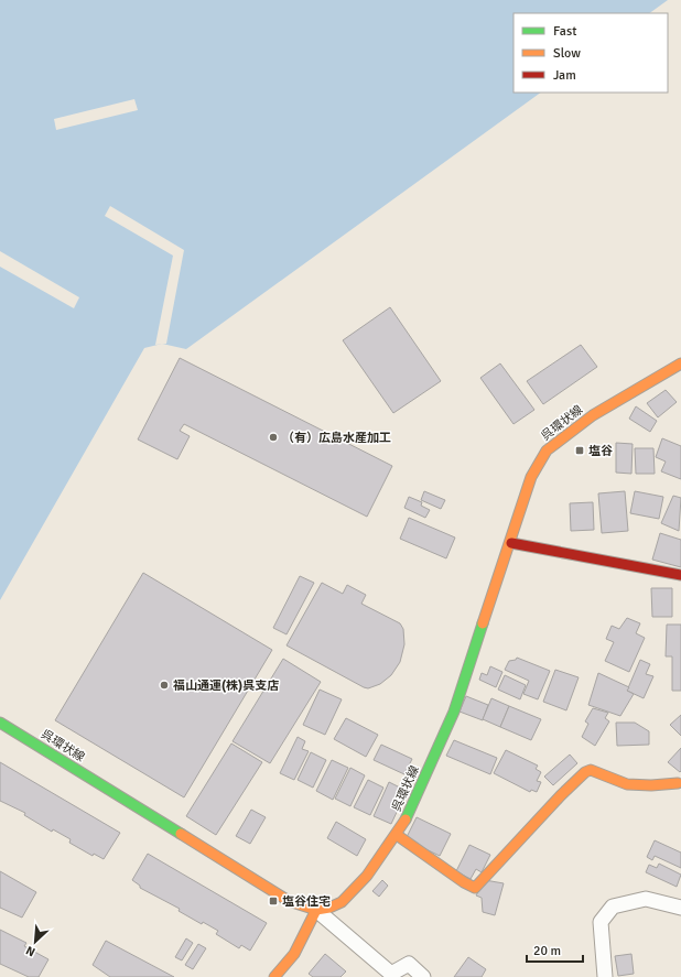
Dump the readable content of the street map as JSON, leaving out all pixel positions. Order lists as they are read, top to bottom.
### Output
{
  "streets": {
    "main road": ["呉環状線"]
  },
  "places": {
    "other": ["（有）広島水産加工", "福山通運(株)呉支店"],
    "transit": ["塩谷", "塩谷住宅"]
  },
  "legend": ["Fast", "Slow", "Jam"],
  "scale_bar": "20 m",
  "north": "bottom left"
}
